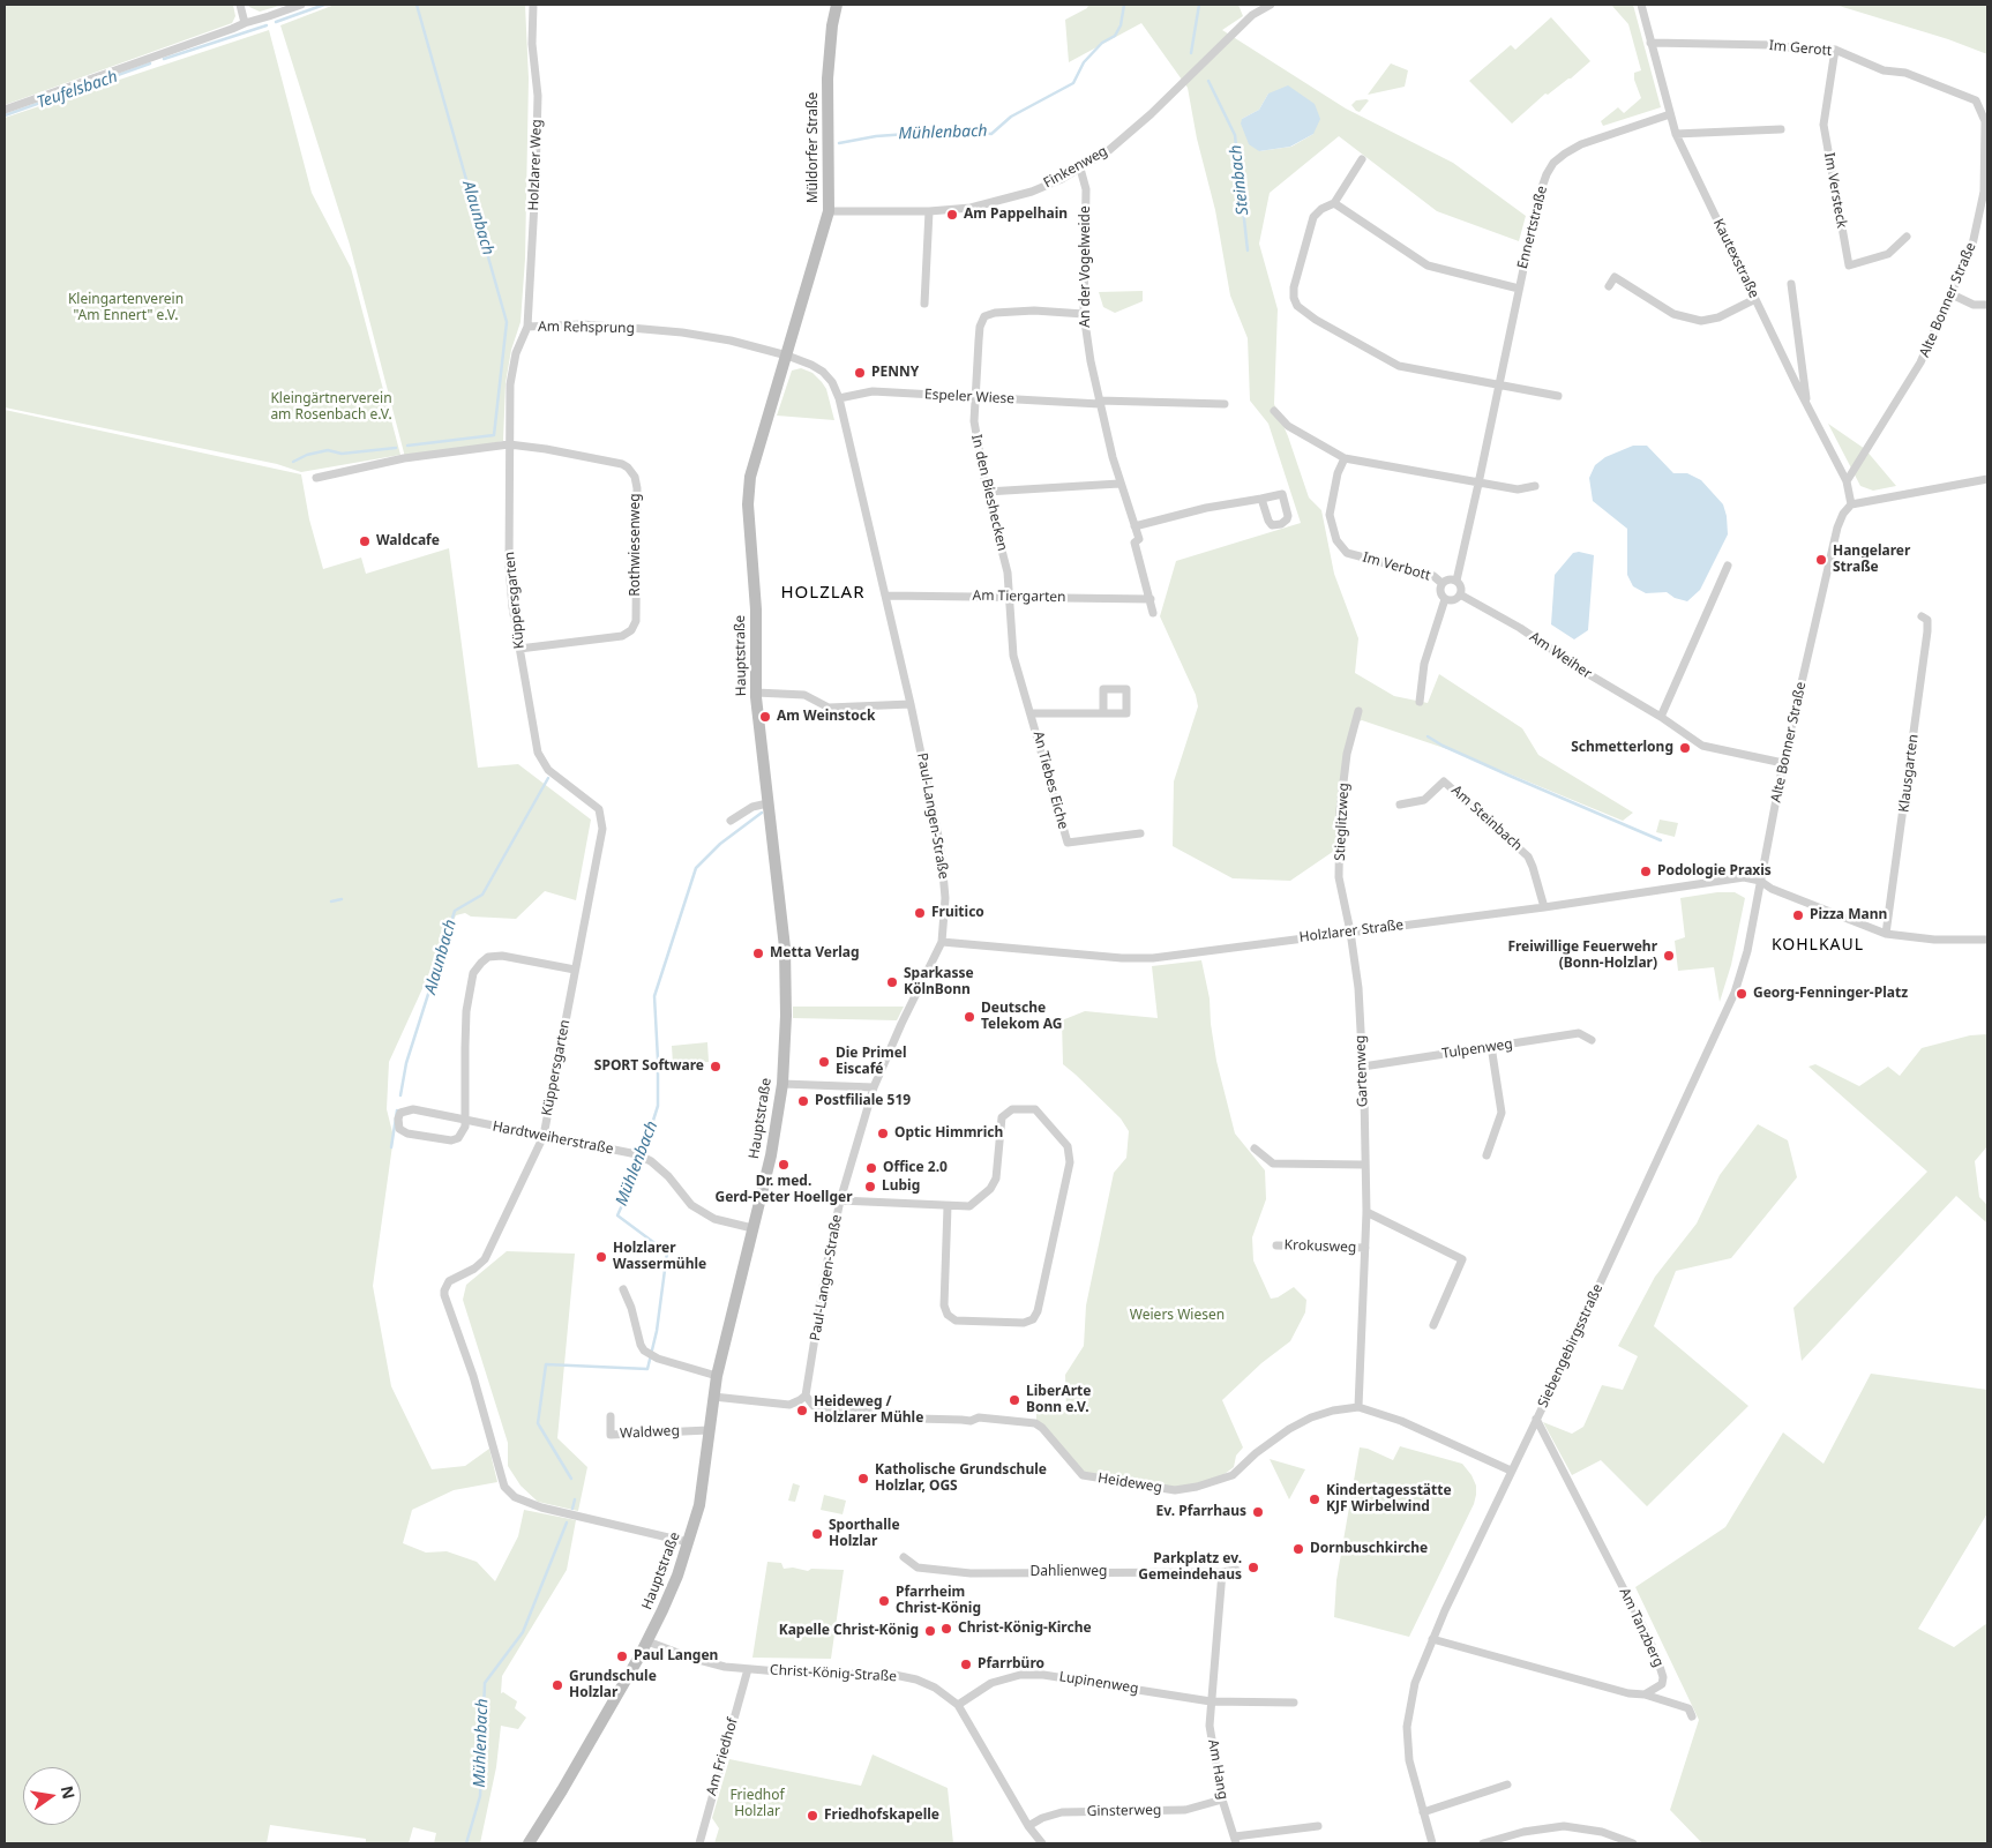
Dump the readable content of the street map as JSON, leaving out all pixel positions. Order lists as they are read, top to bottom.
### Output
{
  "streets": {
    "main road": ["Müldorfer Straße", "Hauptstraße"],
    "street": [
      "Im Gerott",
      "Holzlarer Weg",
      "Finkenweg",
      "Im Versteck",
      "Ennertstraße",
      "Kautexstraße",
      "An der Vogelweide",
      "Alte Bonner Straße",
      "Am Rehsprung",
      "Espeler Wiese",
      "In den Bieshecken",
      "Rothwiesenweg",
      "Im Verbott",
      "Am Tiergarten",
      "Küppersgarten",
      "Am Weiher",
      "Klausgarten",
      "An Tiebes Eiche",
      "Paul-Langen-Straße",
      "Am Steinbach",
      "Stieglitzweg",
      "Holzlarer Straße",
      "Tulpenweg",
      "Gartenweg",
      "Hardtweiherstraße",
      "Krokusweg",
      "Siebengebirgsstraße",
      "Waldweg",
      "Heideweg",
      "Dahlienweg",
      "Am Tanzberg",
      "Christ-König-Straße",
      "Lupinenweg",
      "Am Friedhof",
      "Am Hang",
      "Ginsterweg"
    ]
  },
  "crossings": [
    ["Im Gerott", "Im Versteck"],
    ["Im Gerott", "Kautexstraße"],
    ["Im Gerott", "Alte Bonner Straße"],
    ["Müldorfer Straße", "Finkenweg"],
    ["Müldorfer Straße", "Am Rehsprung"],
    ["Müldorfer Straße", "Hauptstraße"],
    ["Müldorfer Straße", "Paul-Langen-Straße"],
    ["Holzlarer Weg", "Am Rehsprung"],
    ["Finkenweg", "An der Vogelweide"],
    ["Ennertstraße", "Kautexstraße"],
    ["Ennertstraße", "Im Verbott"],
    ["Ennertstraße", "Am Weiher"],
    ["Kautexstraße", "Alte Bonner Straße"],
    ["An der Vogelweide", "Espeler Wiese"],
    ["An der Vogelweide", "In den Bieshecken"],
    ["An der Vogelweide", "Am Tiergarten"],
    ["Alte Bonner Straße", "Am Weiher"],
    ["Alte Bonner Straße", "Holzlarer Straße"],
    ["Alte Bonner Straße", "Siebengebirgsstraße"],
    ["Am Rehsprung", "Rothwiesenweg"],
    ["Am Rehsprung", "Küppersgarten"],
    ["Am Rehsprung", "Hauptstraße"],
    ["Am Rehsprung", "Paul-Langen-Straße"],
    ["Espeler Wiese", "In den Bieshecken"],
    ["Espeler Wiese", "Paul-Langen-Straße"],
    ["In den Bieshecken", "Am Tiergarten"],
    ["In den Bieshecken", "An Tiebes Eiche"],
    ["Rothwiesenweg", "Küppersgarten"],
    ["Im Verbott", "Am Weiher"],
    ["Am Tiergarten", "An Tiebes Eiche"],
    ["Am Tiergarten", "Paul-Langen-Straße"],
    ["Küppersgarten", "Hauptstraße"],
    ["Küppersgarten", "Hardtweiherstraße"],
    ["Hauptstraße", "Paul-Langen-Straße"],
    ["Hauptstraße", "Hardtweiherstraße"],
    ["Hauptstraße", "Waldweg"],
    ["Hauptstraße", "Christ-König-Straße"],
    ["Paul-Langen-Straße", "Holzlarer Straße"],
    ["Paul-Langen-Straße", "Heideweg"],
    ["Am Steinbach", "Holzlarer Straße"],
    ["Stieglitzweg", "Holzlarer Straße"],
    ["Stieglitzweg", "Gartenweg"],
    ["Holzlarer Straße", "Gartenweg"],
    ["Holzlarer Straße", "Siebengebirgsstraße"],
    ["Tulpenweg", "Gartenweg"],
    ["Gartenweg", "Krokusweg"],
    ["Gartenweg", "Heideweg"],
    ["Siebengebirgsstraße", "Heideweg"],
    ["Siebengebirgsstraße", "Am Tanzberg"],
    ["Dahlienweg", "Am Hang"],
    ["Christ-König-Straße", "Lupinenweg"],
    ["Christ-König-Straße", "Am Friedhof"],
    ["Christ-König-Straße", "Ginsterweg"],
    ["Lupinenweg", "Am Hang"],
    ["Am Hang", "Ginsterweg"]
  ],
  "districts": ["HOLZLAR", "KOHLKAUL"],
  "water": [
    "Teufelsbach",
    "Mühlenbach",
    "Steinbach",
    "Alaunbach"
  ],
  "parks": [
    "Kleingartenverein \"Am Ennert\" e.V.",
    "Kleingärtnerverein am Rosenbach e.V.",
    "Weiers Wiesen",
    "Friedhof Holzlar"
  ],
  "places": [
    "Am Pappelhain",
    "PENNY",
    "Waldcafe",
    "Hangelarer Straße",
    "Am Weinstock",
    "Schmetterlong",
    "Podologie Praxis",
    "Fruitico",
    "Pizza Mann",
    "Metta Verlag",
    "Freiwillige Feuerwehr (Bonn-Holzlar)",
    "Sparkasse KölnBonn",
    "Georg-Fenninger-Platz",
    "Deutsche Telekom AG",
    "Die Primel Eiscafé",
    "SPORT Software",
    "Postfiliale 519",
    "Optic Himmrich",
    "Dr. med. Gerd-Peter Hoellger",
    "Office 2.0",
    "Lubig",
    "Holzlarer Wassermühle",
    "LiberArte Bonn e.V.",
    "Heideweg / Holzlarer Mühle",
    "Katholische Grundschule Holzlar, OGS",
    "Kindertagesstätte KJF Wirbelwind",
    "Ev. Pfarrhaus",
    "Sporthalle Holzlar",
    "Dornbuschkirche",
    "Parkplatz ev. Gemeindehaus",
    "Pfarrheim Christ-König",
    "Christ-König-Kirche",
    "Kapelle Christ-König",
    "Paul Langen",
    "Pfarrbüro",
    "Grundschule Holzlar",
    "Friedhofskapelle"
  ],
  "north": "right"
}
